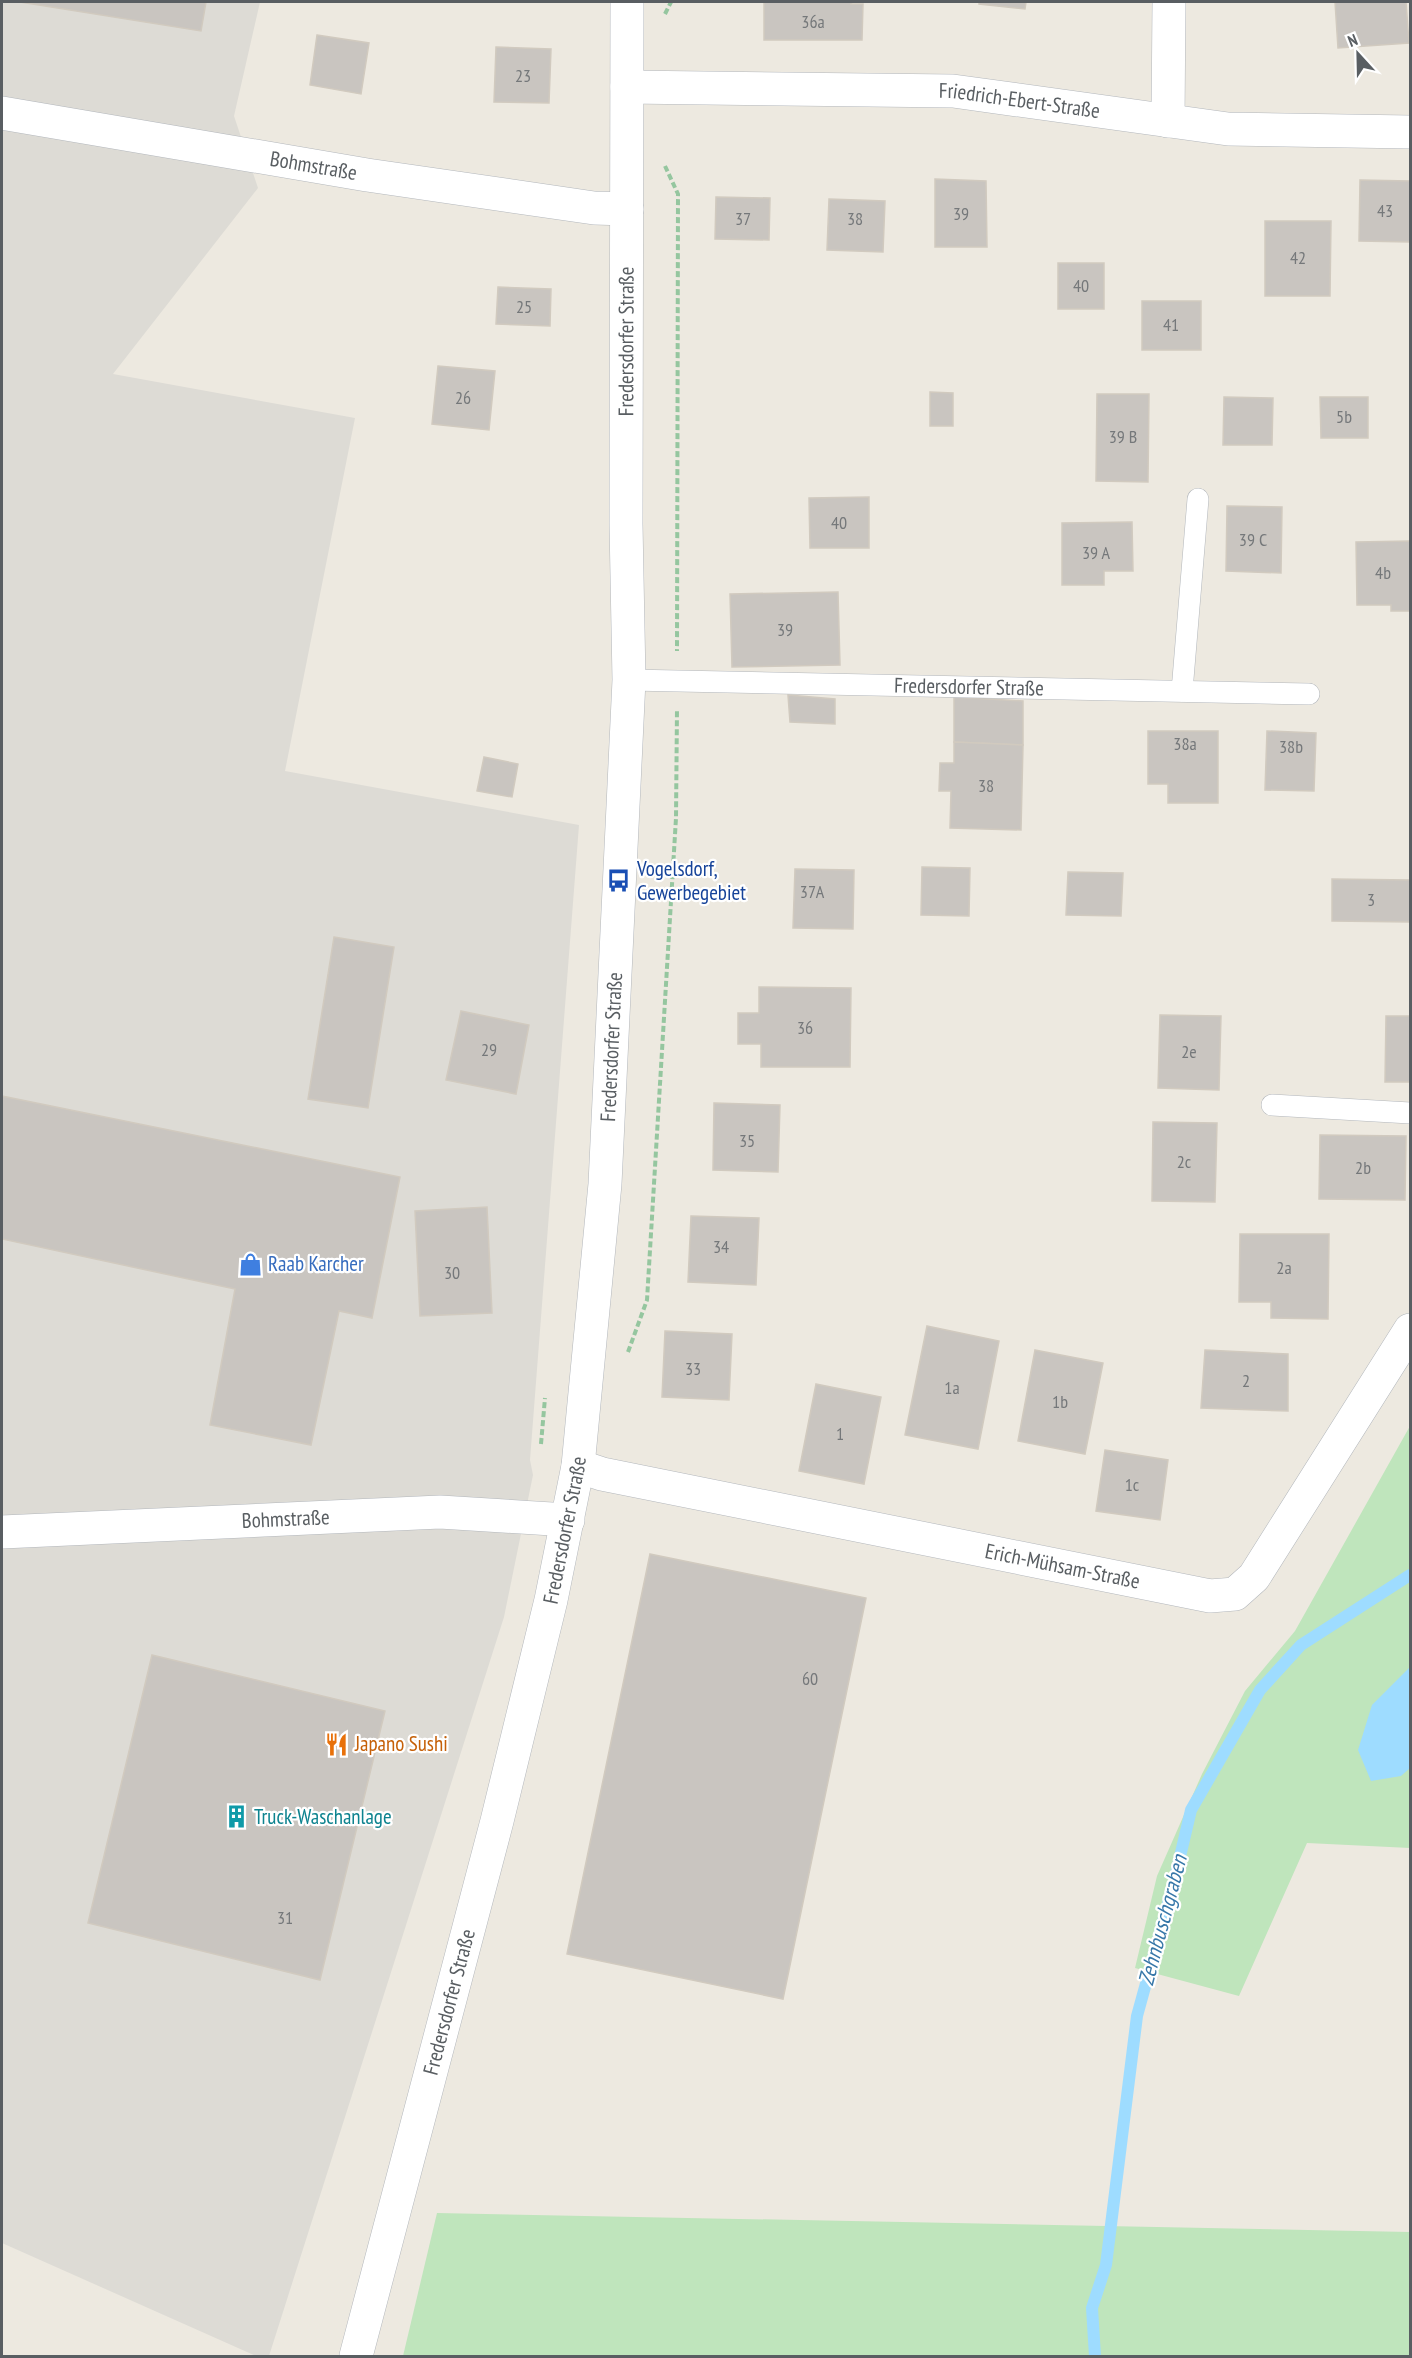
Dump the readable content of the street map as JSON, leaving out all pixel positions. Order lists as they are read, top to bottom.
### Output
{
  "streets": {
    "street": [
      "Friedrich-Ebert-Straße",
      "Bohmstraße",
      "Fredersdorfer Straße",
      "Erich-Mühsam-Straße"
    ]
  },
  "crossings": [
    ["Friedrich-Ebert-Straße", "Fredersdorfer Straße"],
    ["Bohmstraße", "Fredersdorfer Straße"],
    ["Fredersdorfer Straße", "Erich-Mühsam-Straße"]
  ],
  "water": ["Zehnbuschgraben"],
  "places": {
    "bus stop": ["Vogelsdorf, Gewerbegebiet"],
    "shop": ["Raab Karcher"],
    "restaurant": ["Japano Sushi"],
    "building": ["Truck-Waschanlage"]
  },
  "house_numbers": [
    "36a",
    "23",
    "43",
    "39",
    "37",
    "38",
    "42",
    "40",
    "25",
    "41",
    "26",
    "5b",
    "39 B",
    "40",
    "39 C",
    "39 A",
    "4b",
    "39",
    "38a",
    "38b",
    "38",
    "37A",
    "3",
    "36",
    "29",
    "2e",
    "35",
    "2c",
    "2b",
    "34",
    "2a",
    "30",
    "33",
    "2",
    "1a",
    "1b",
    "1",
    "1c",
    "60",
    "31"
  ],
  "north": "top"
}
